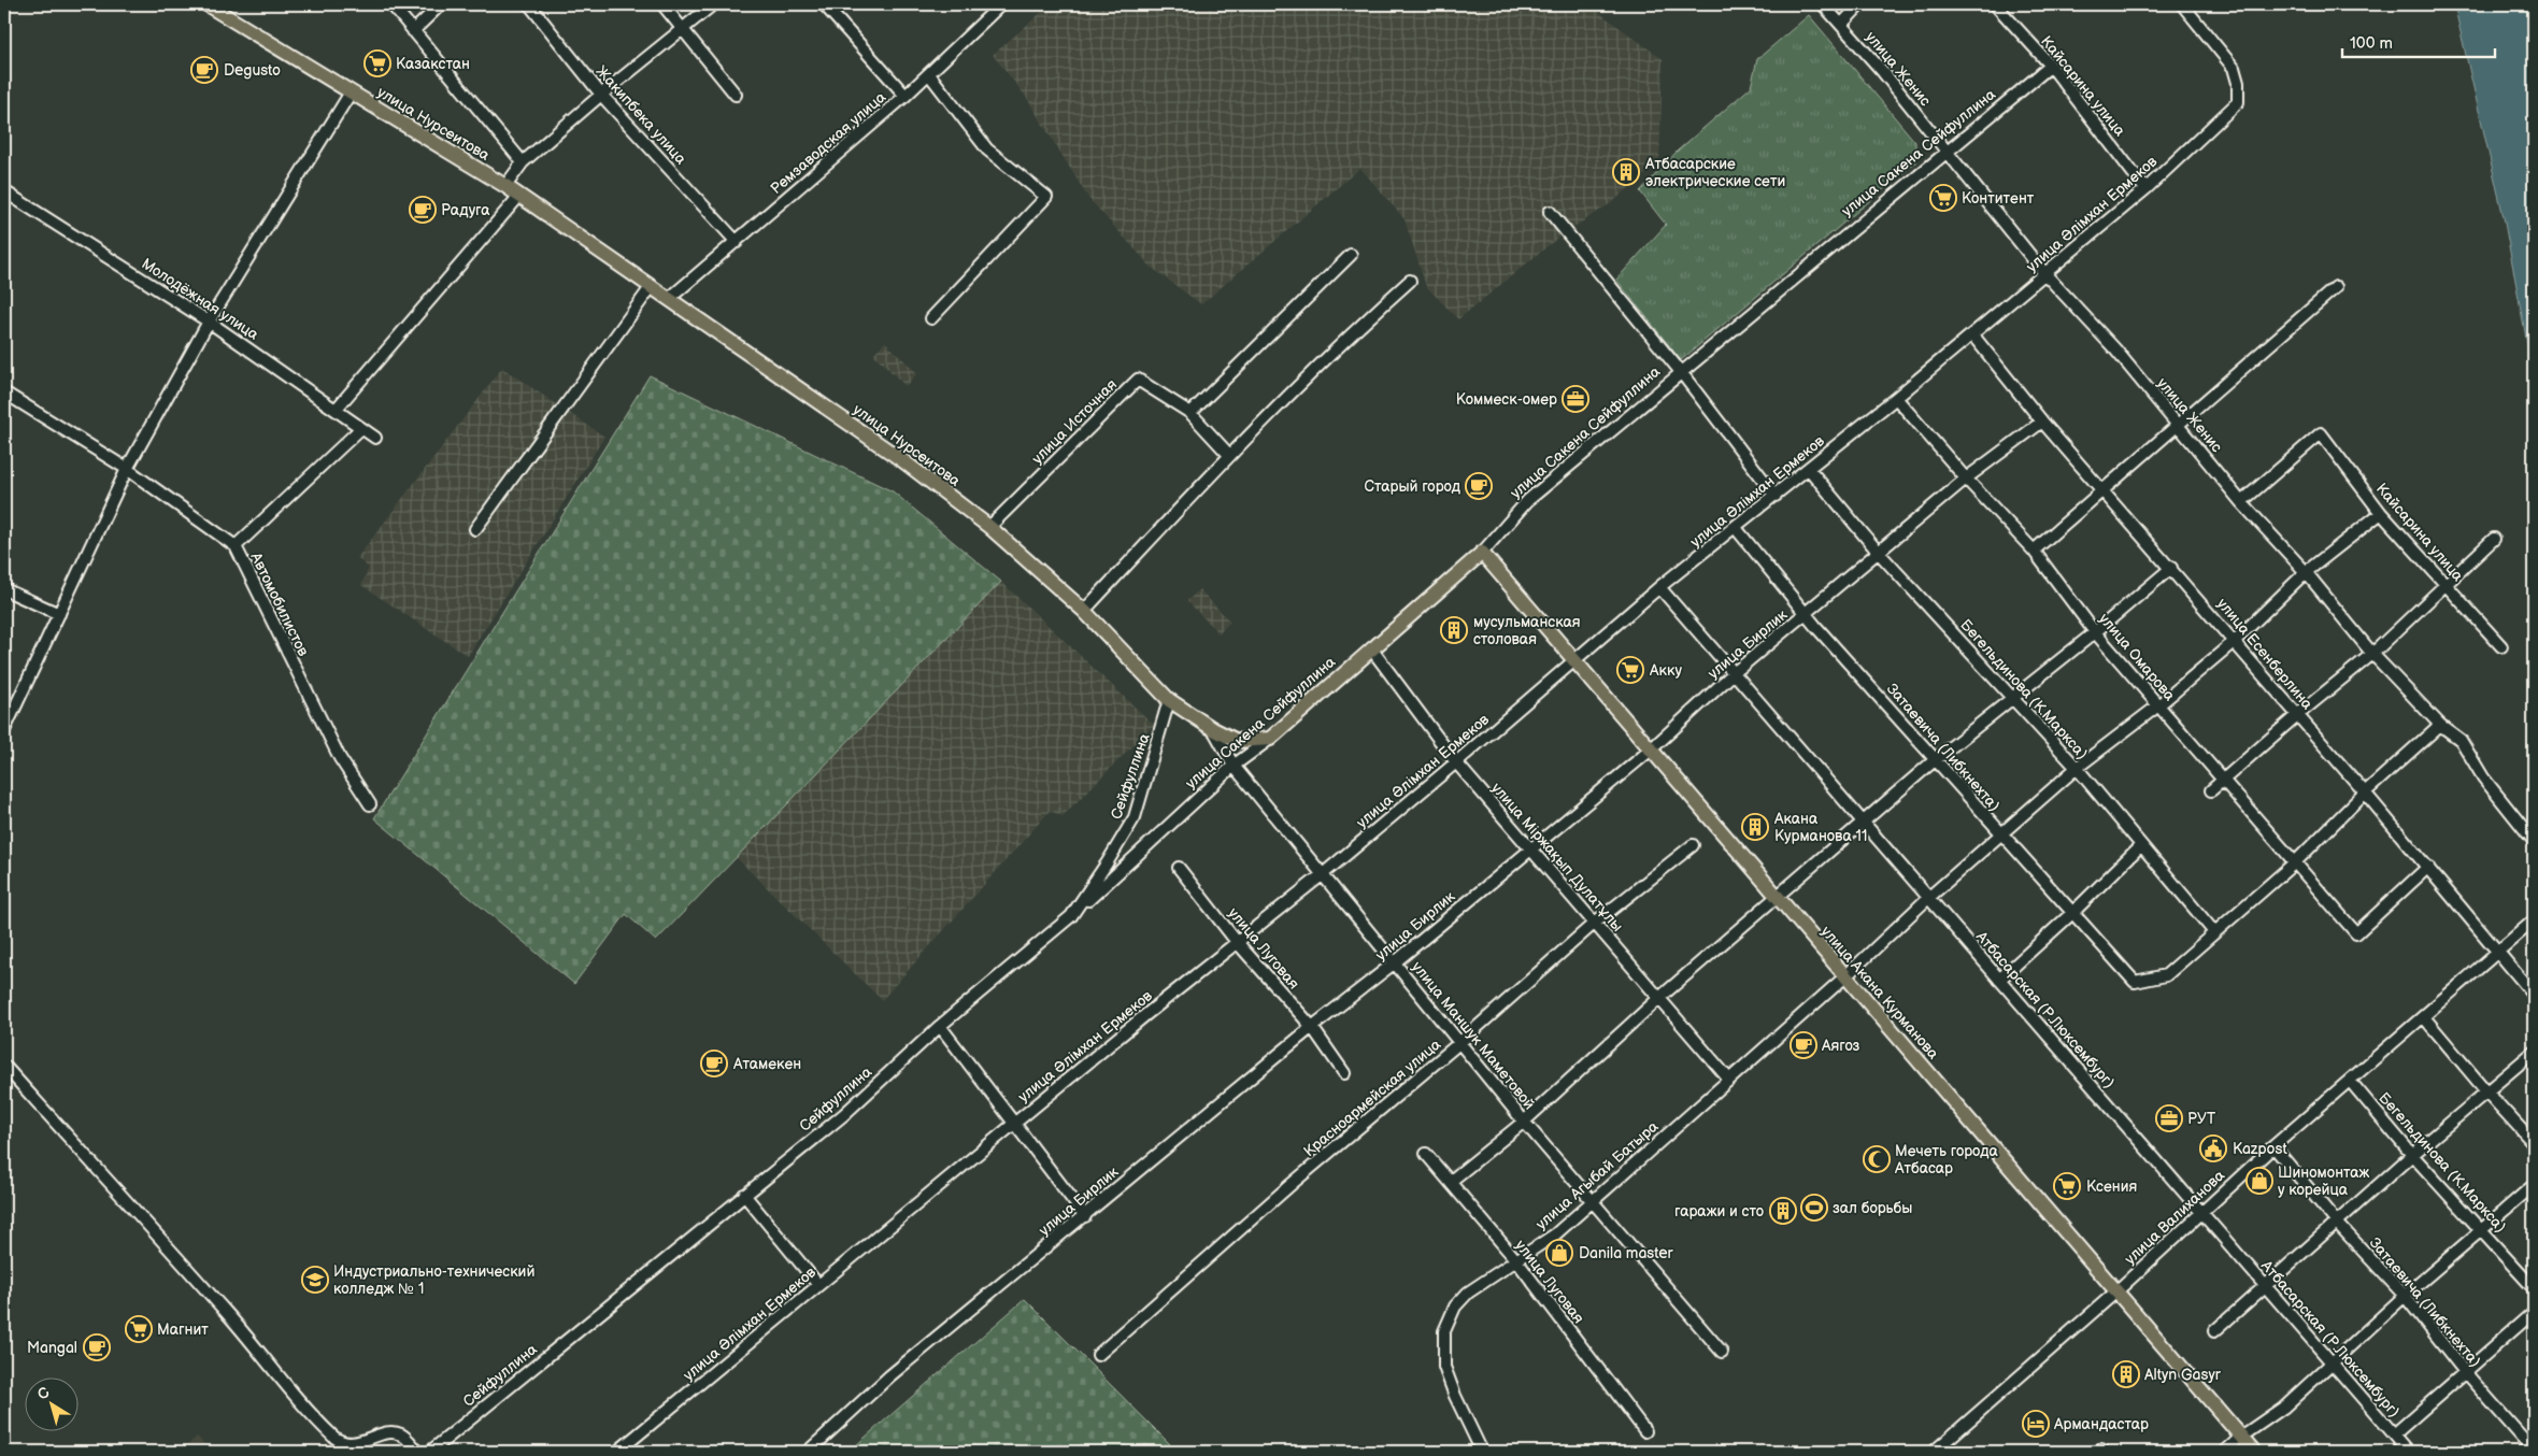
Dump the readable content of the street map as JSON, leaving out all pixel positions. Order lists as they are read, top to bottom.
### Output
{
  "streets": {
    "main road": ["улица Нурсеитова", "улица Сакена Сейфуллина", "улица Акана Курманова"],
    "street": [
      "улица Женис",
      "Кайсарина улица",
      "Жакипбека улица",
      "Ремзаводская улица",
      "улица Әлімхан Ермеков",
      "Молодёжная улица",
      "улица Источная",
      "Автомобилистов",
      "улица Бирлик",
      "улица Есенберлина",
      "улица Омарова",
      "Бегельдинова (К.Маркса)",
      "Затаевича (Либкнехта)",
      "Сейфуллина",
      "улица Міржақып Дулатұлы",
      "улица Луговая",
      "Атбасарская (Р.Люксембург)",
      "улица Маншук Маметовой",
      "Красноармейская улица",
      "улица Агыбай Батыра",
      "улица Валиханова"
    ]
  },
  "crossings": [
    ["улица Женис", "Кайсарина улица"],
    ["улица Женис", "улица Сакена Сейфуллина"],
    ["улица Женис", "улица Әлімхан Ермеков"],
    ["улица Женис", "улица Агыбай Батыра"],
    ["Кайсарина улица", "улица Сакена Сейфуллина"],
    ["Кайсарина улица", "улица Әлімхан Ермеков"],
    ["Кайсарина улица", "улица Агыбай Батыра"],
    ["Жакипбека улица", "Ремзаводская улица"],
    ["улица Нурсеитова", "Ремзаводская улица"],
    ["улица Нурсеитова", "улица Сакена Сейфуллина"],
    ["улица Нурсеитова", "улица Источная"],
    ["улица Нурсеитова", "Сейфуллина"],
    ["улица Нурсеитова", "улица Маншук Маметовой"],
    ["улица Сакена Сейфуллина", "Сейфуллина"],
    ["улица Сакена Сейфуллина", "улица Міржақып Дулатұлы"],
    ["улица Сакена Сейфуллина", "улица Акана Курманова"],
    ["улица Сакена Сейфуллина", "улица Маншук Маметовой"],
    ["улица Әлімхан Ермеков", "улица Есенберлина"],
    ["улица Әлімхан Ермеков", "улица Омарова"],
    ["улица Әлімхан Ермеков", "Бегельдинова (К.Маркса)"],
    ["улица Әлімхан Ермеков", "Затаевича (Либкнехта)"],
    ["улица Әлімхан Ермеков", "улица Міржақып Дулатұлы"],
    ["улица Әлімхан Ермеков", "улица Луговая"],
    ["улица Әлімхан Ермеков", "улица Акана Курманова"],
    ["улица Әлімхан Ермеков", "Атбасарская (Р.Люксембург)"],
    ["улица Әлімхан Ермеков", "улица Маншук Маметовой"],
    ["улица Бирлик", "улица Есенберлина"],
    ["улица Бирлик", "улица Омарова"],
    ["улица Бирлик", "Бегельдинова (К.Маркса)"],
    ["улица Бирлик", "Затаевича (Либкнехта)"],
    ["улица Бирлик", "улица Міржақып Дулатұлы"],
    ["улица Бирлик", "улица Луговая"],
    ["улица Бирлик", "улица Акана Курманова"],
    ["улица Бирлик", "Атбасарская (Р.Люксембург)"],
    ["улица Бирлик", "улица Маншук Маметовой"],
    ["улица Есенберлина", "улица Омарова"],
    ["улица Есенберлина", "улица Агыбай Батыра"],
    ["улица Есенберлина", "улица Валиханова"],
    ["улица Омарова", "улица Агыбай Батыра"],
    ["Бегельдинова (К.Маркса)", "Затаевича (Либкнехта)"],
    ["Бегельдинова (К.Маркса)", "улица Агыбай Батыра"],
    ["Бегельдинова (К.Маркса)", "улица Валиханова"],
    ["Затаевича (Либкнехта)", "улица Агыбай Батыра"],
    ["Затаевича (Либкнехта)", "улица Валиханова"],
    ["улица Міржақып Дулатұлы", "Красноармейская улица"],
    ["улица Міржақып Дулатұлы", "улица Агыбай Батыра"],
    ["улица Луговая", "улица Агыбай Батыра"],
    ["улица Акана Курманова", "улица Агыбай Батыра"],
    ["улица Акана Курманова", "улица Валиханова"],
    ["Атбасарская (Р.Люксембург)", "улица Агыбай Батыра"],
    ["Атбасарская (Р.Люксембург)", "улица Валиханова"],
    ["улица Маншук Маметовой", "Красноармейская улица"],
    ["улица Маншук Маметовой", "улица Агыбай Батыра"]
  ],
  "places": {
    "supermarket": [
      "Казакстан",
      "Контитент",
      "Акку",
      "Ксения",
      "Магнит"
    ],
    "cafe": [
      "Degusto",
      "Радуга",
      "Старый город",
      "Аягоз",
      "Атамекен",
      "Mangal"
    ],
    "building": [
      "Атбасарские электрические сети",
      "мусульманская столовая",
      "Акана Курманова 11",
      "гаражи и сто",
      "Altyn Gasyr"
    ],
    "office": ["Коммеск-омер", "РУТ"],
    "public building": ["Kazpost"],
    "mosque": ["Мечеть города Атбасар"],
    "shop": ["Шиномонтаж у корейца", "Danila master"],
    "sports": ["зал борьбы"],
    "school or university": ["Индустриально-технический колледж № 1"],
    "hotel": ["Армандастар"]
  },
  "scale_bar": "100 m",
  "north": "top left"
}
